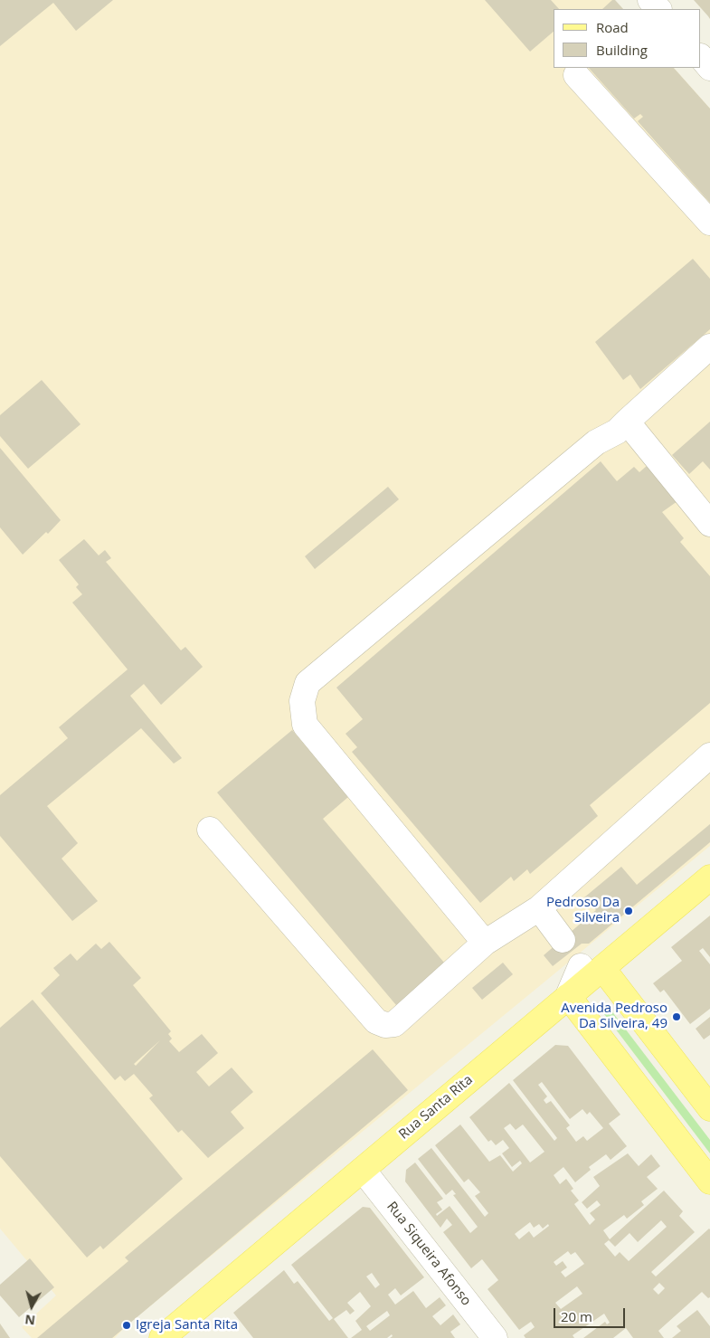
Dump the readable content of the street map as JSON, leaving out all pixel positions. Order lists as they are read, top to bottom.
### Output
{
  "streets": {
    "main road": ["Rua Santa Rita"],
    "street": ["Rua Siqueira Afonso"]
  },
  "crossings": [
    ["Rua Santa Rita", "Rua Siqueira Afonso"]
  ],
  "places": ["Pedroso Da Silveira", "Avenida Pedroso Da Silveira, 49", "Igreja Santa Rita"],
  "legend": ["Road", "Building"],
  "scale_bar": "20 m",
  "north": "bottom"
}
